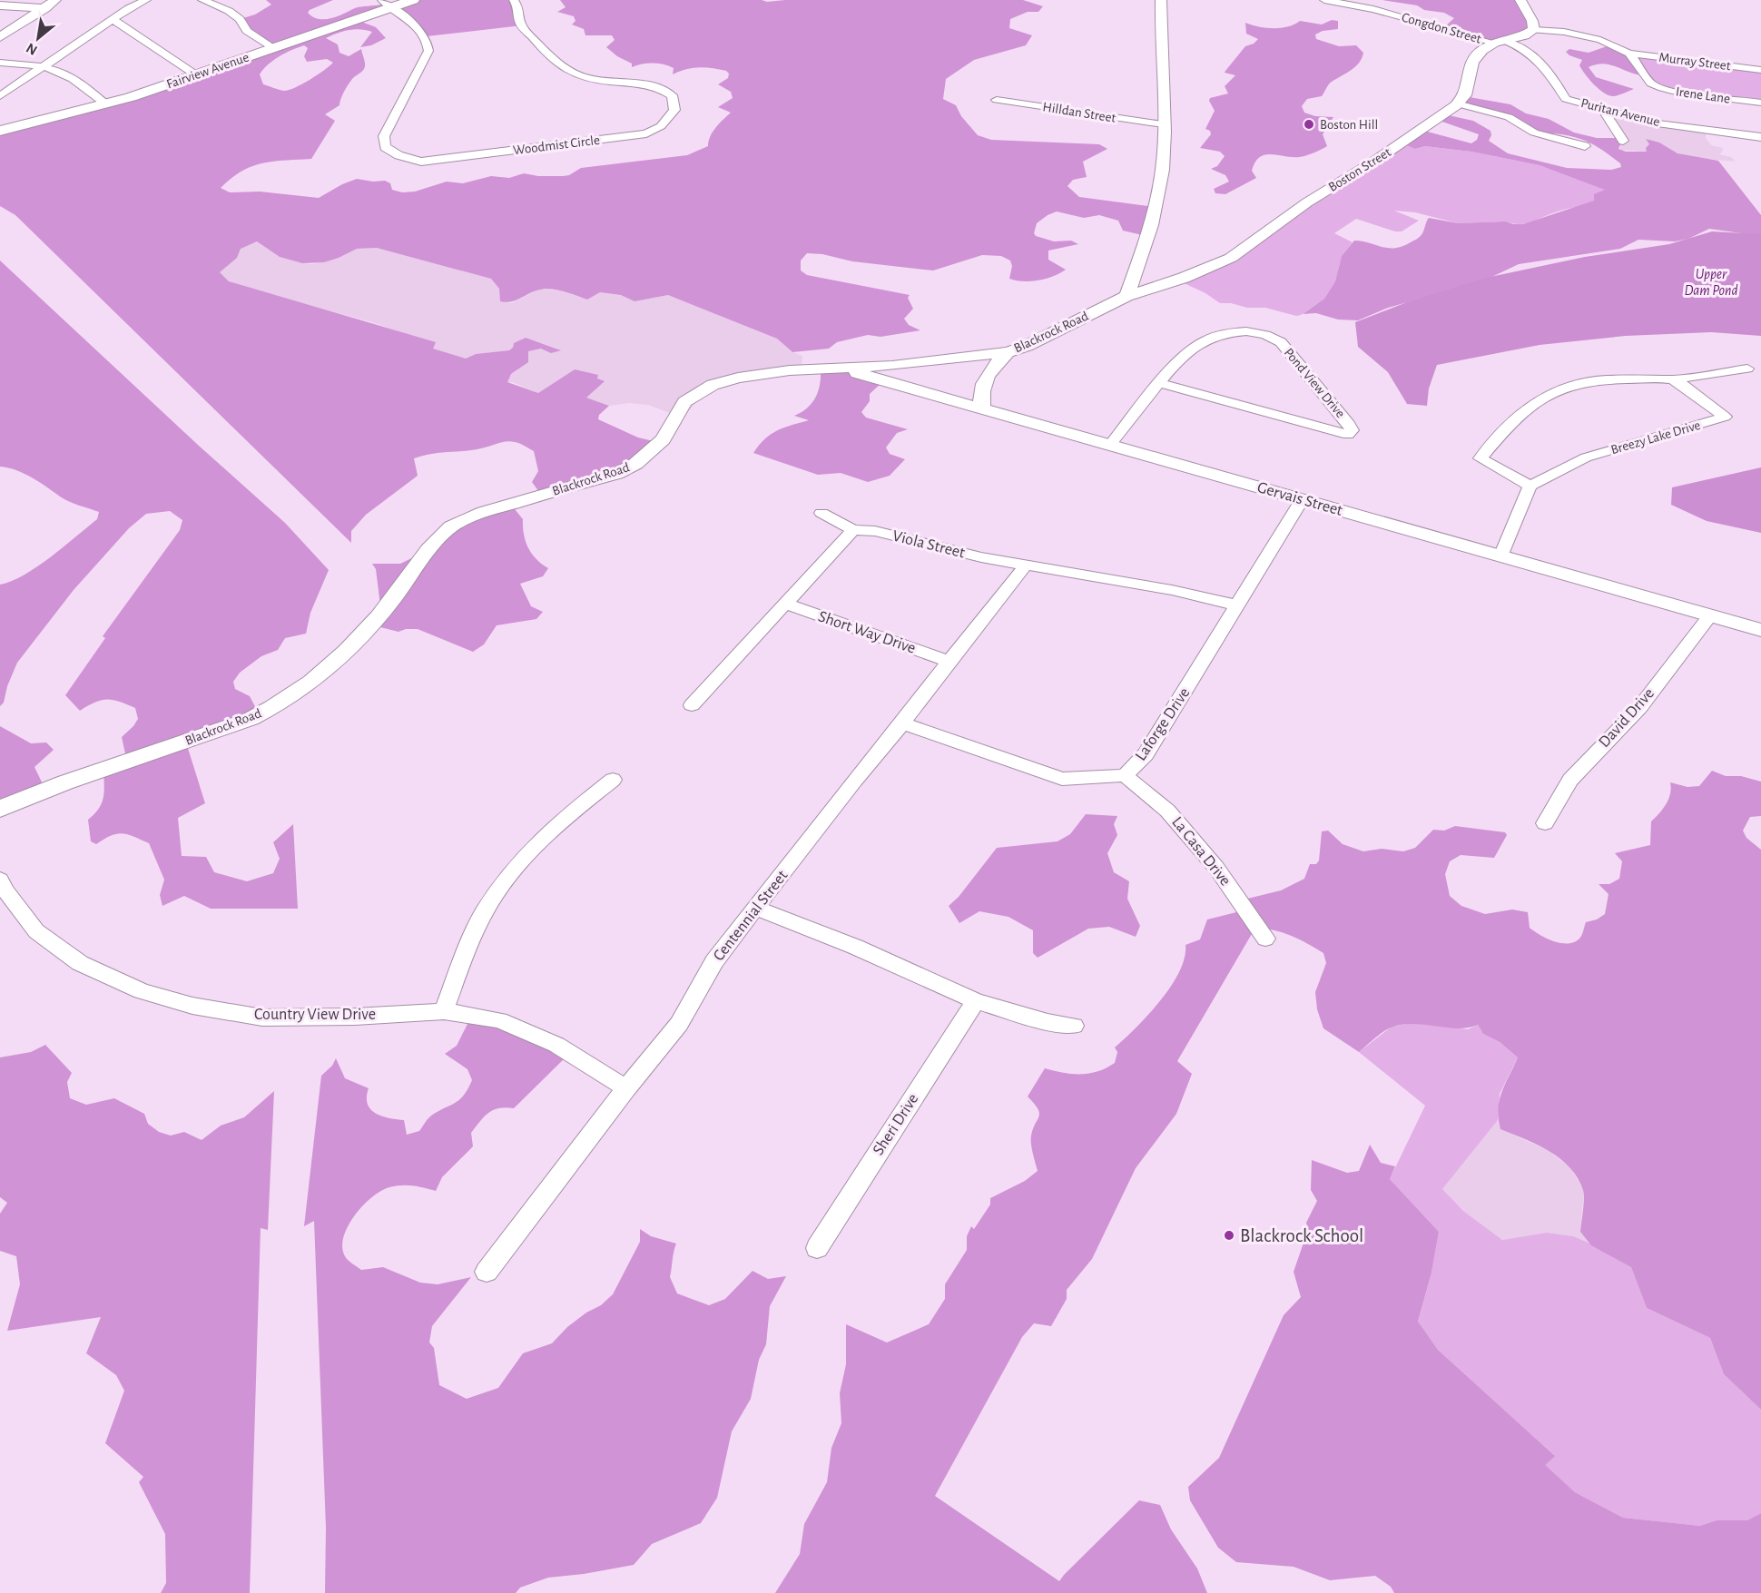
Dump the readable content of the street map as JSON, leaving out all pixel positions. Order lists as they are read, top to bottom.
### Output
{
  "streets": {
    "main road": ["Fairview Avenue"],
    "street": [
      "Congdon Street",
      "Murray Street",
      "Irene Lane",
      "Hilldan Street",
      "Puritan Avenue",
      "Woodmist Circle",
      "Boston Street",
      "Blackrock Road",
      "Pond View Drive",
      "Breezy Lake Drive",
      "Gervais Street",
      "Viola Street",
      "Short Way Drive",
      "David Drive",
      "Laforge Drive",
      "La Casa Drive",
      "Centennial Street",
      "Country View Drive",
      "Sheri Drive"
    ]
  },
  "crossings": [
    ["Congdon Street", "Puritan Avenue"],
    ["Congdon Street", "Boston Street"],
    ["Murray Street", "Irene Lane"],
    ["Fairview Avenue", "Woodmist Circle"],
    ["Puritan Avenue", "Boston Street"],
    ["Boston Street", "Blackrock Road"],
    ["Blackrock Road", "Gervais Street"],
    ["Pond View Drive", "Gervais Street"],
    ["Gervais Street", "David Drive"],
    ["Gervais Street", "Laforge Drive"],
    ["Viola Street", "Laforge Drive"],
    ["Viola Street", "Centennial Street"],
    ["Short Way Drive", "Centennial Street"],
    ["Laforge Drive", "La Casa Drive"],
    ["Laforge Drive", "Centennial Street"],
    ["Centennial Street", "Country View Drive"]
  ],
  "water": ["Upper Dam Pond"],
  "places": ["Boston Hill", "Blackrock School"],
  "north": "bottom left"
}
